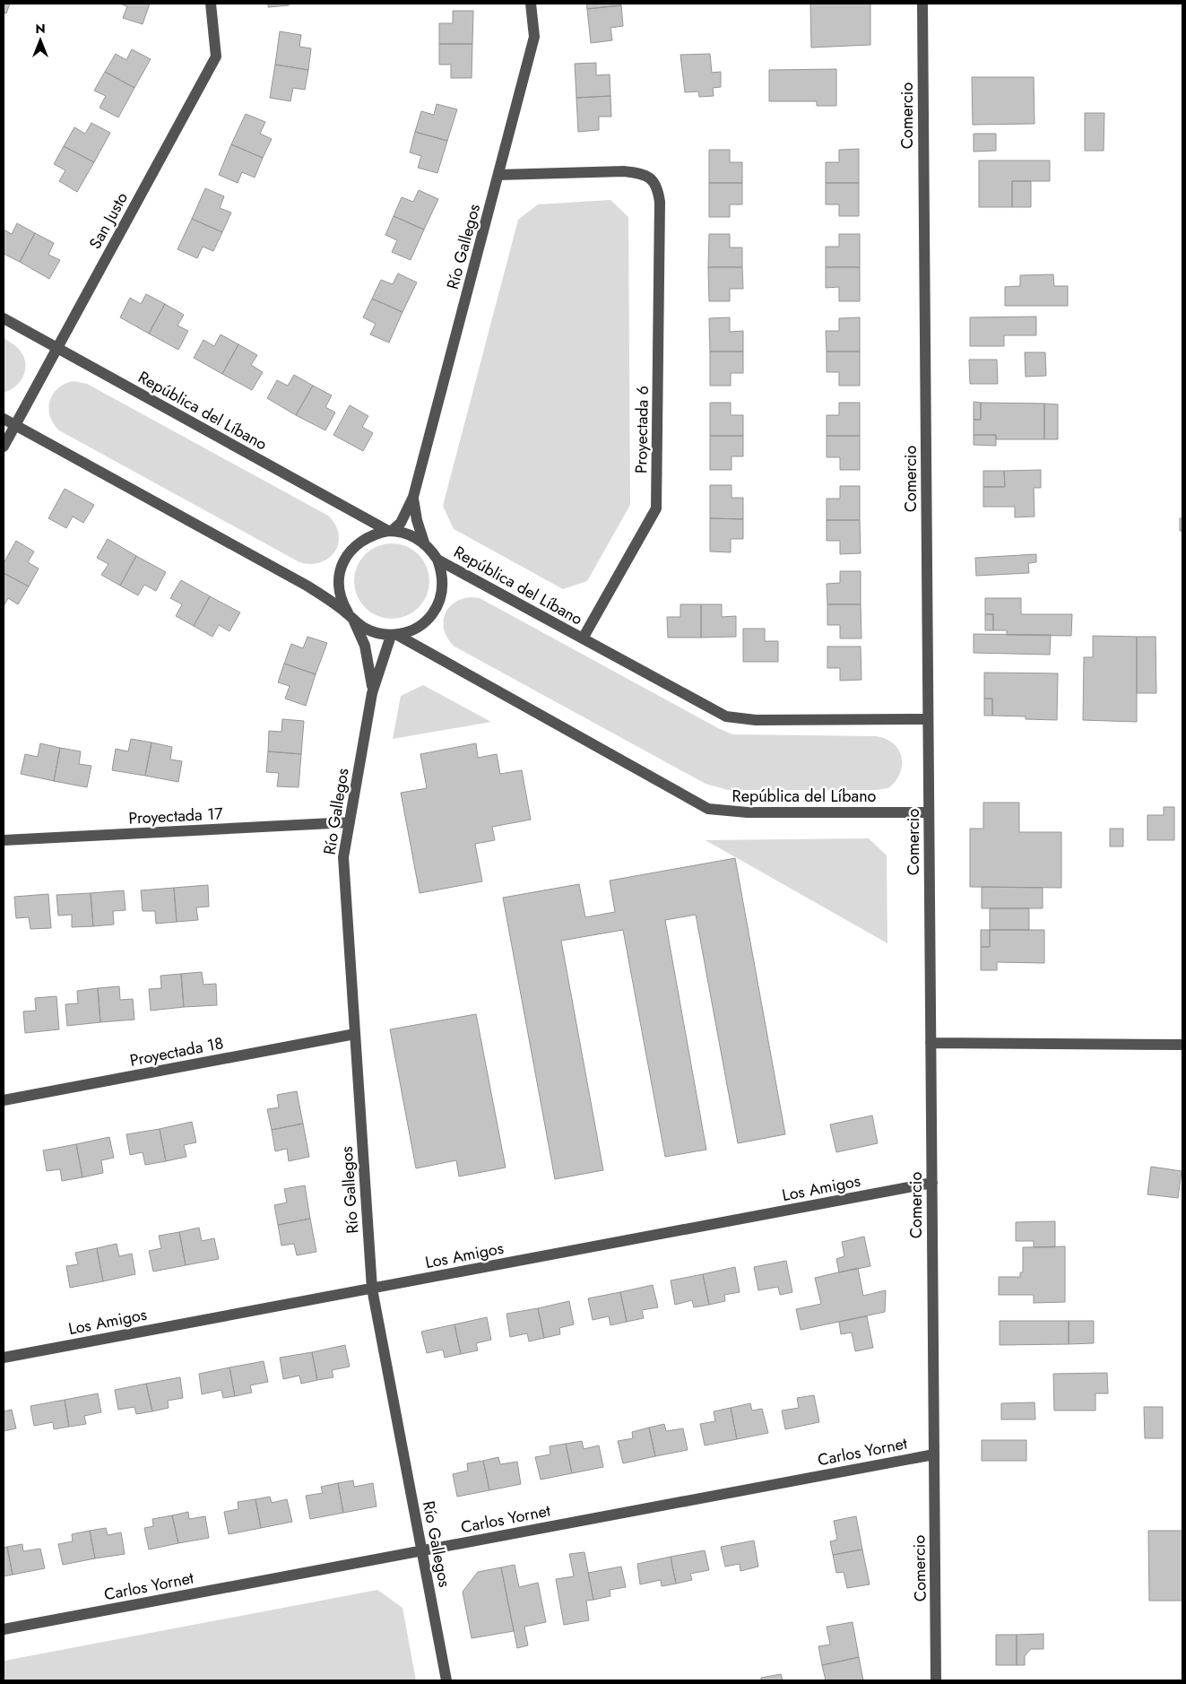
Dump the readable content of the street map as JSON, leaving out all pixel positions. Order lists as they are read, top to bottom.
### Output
{
  "streets": {
    "street": [
      "Comercio",
      "San Justo",
      "Río Gallegos",
      "República del Líbano",
      "Proyectada 6",
      "Proyectada 17",
      "Proyectada 18",
      "Los Amigos",
      "Carlos Yornet"
    ]
  },
  "crossings": [
    ["Comercio", "República del Líbano"],
    ["Comercio", "Los Amigos"],
    ["Comercio", "Carlos Yornet"],
    ["San Justo", "República del Líbano"],
    ["Río Gallegos", "República del Líbano"],
    ["Río Gallegos", "Proyectada 6"],
    ["Río Gallegos", "Proyectada 17"],
    ["Río Gallegos", "Proyectada 18"],
    ["Río Gallegos", "Los Amigos"],
    ["Río Gallegos", "Carlos Yornet"],
    ["República del Líbano", "Proyectada 6"]
  ],
  "north": "top"
}
